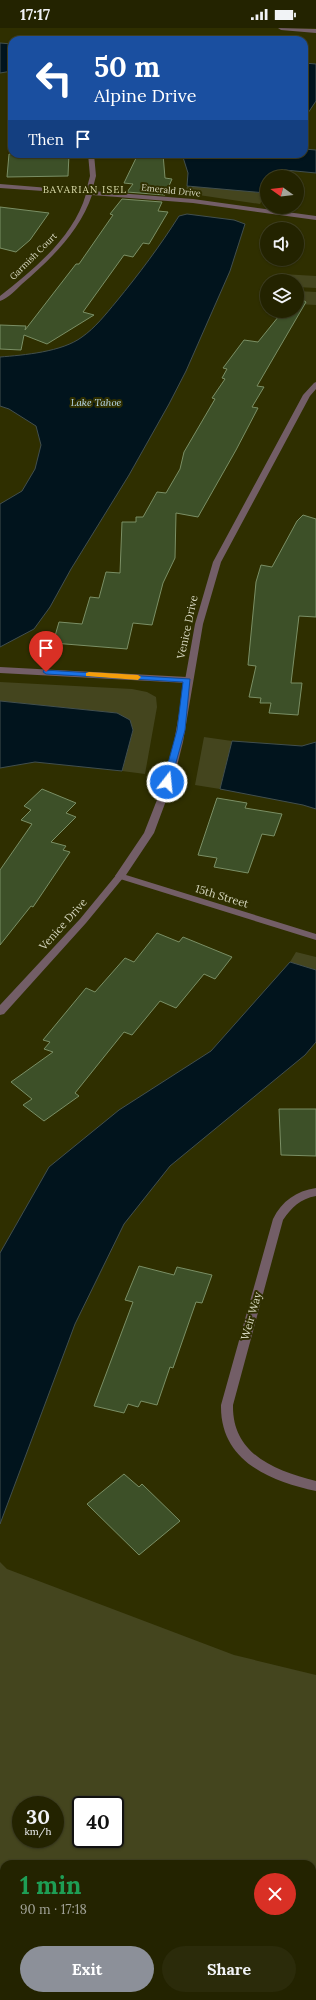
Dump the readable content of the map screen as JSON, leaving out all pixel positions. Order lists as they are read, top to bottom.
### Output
{
  "streets": {
    "street": [
      "Emerald Drive",
      "Garmish Court",
      "Venice Drive",
      "15th Street",
      "Weir Way"
    ]
  },
  "crossings": [
    ["Emerald Drive", "Garmish Court"],
    ["Venice Drive", "15th Street"]
  ],
  "districts": ["BAVARIAN ISEL"],
  "water": ["Lake Tahoe"],
  "north": "left",
  "page": {
    "status": "17:17",
    "turn": ["50 m", "Alpine Drive"],
    "then": "Then",
    "speed": "30 km/h",
    "limit": "40",
    "heading": ["1 min", "90 m · 17:18"],
    "buttons": ["Exit", "Share"]
  }
}
